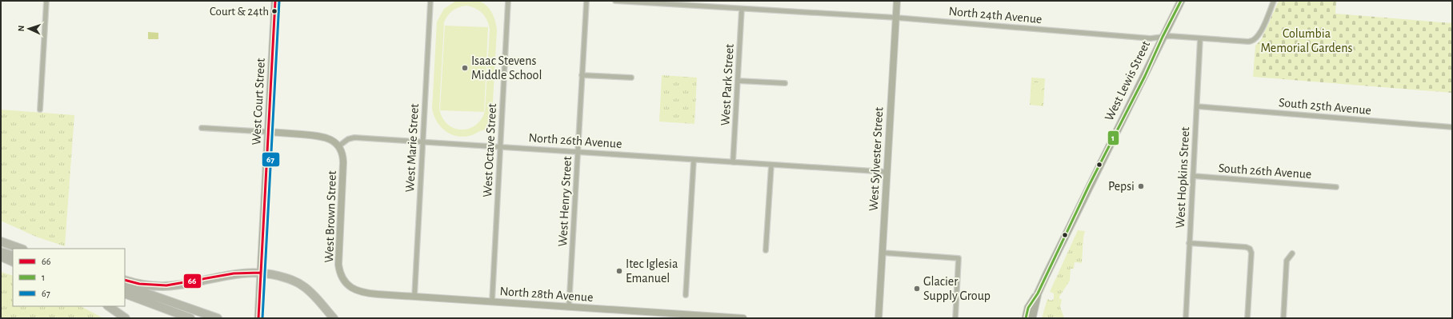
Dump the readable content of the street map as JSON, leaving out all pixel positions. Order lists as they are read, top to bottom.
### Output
{
  "streets": {
    "main road": ["West Lewis Street", "West Court Street"],
    "street": [
      "North 24th Avenue",
      "West Park Street",
      "South 25th Avenue",
      "North 26th Avenue",
      "West Marie Street",
      "West Octave Street",
      "West Sylvester Street",
      "South 26th Avenue",
      "West Hopkins Street",
      "West Henry Street",
      "West Brown Street",
      "North 28th Avenue"
    ]
  },
  "crossings": [
    ["North 24th Avenue", "West Lewis Street"],
    ["North 24th Avenue", "West Park Street"],
    ["North 24th Avenue", "West Sylvester Street"],
    ["North 24th Avenue", "West Hopkins Street"],
    ["West Park Street", "North 26th Avenue"],
    ["South 25th Avenue", "West Hopkins Street"],
    ["North 26th Avenue", "West Marie Street"],
    ["North 26th Avenue", "West Octave Street"],
    ["North 26th Avenue", "West Sylvester Street"],
    ["North 26th Avenue", "West Henry Street"],
    ["North 26th Avenue", "West Brown Street"],
    ["West Marie Street", "North 28th Avenue"],
    ["West Octave Street", "North 28th Avenue"],
    ["South 26th Avenue", "West Hopkins Street"],
    ["West Henry Street", "North 28th Avenue"],
    ["West Brown Street", "North 28th Avenue"]
  ],
  "parks": ["Columbia Memorial Gardens"],
  "places": [
    "Court & 24th",
    "Isaac Stevens Middle School",
    "Pepsi",
    "Itec Iglesia Emanuel",
    "Glacier Supply Group"
  ],
  "lines": ["transit line 66", "transit line 1", "transit line 67"],
  "legend": ["66", "1", "67"],
  "north": "left"
}
